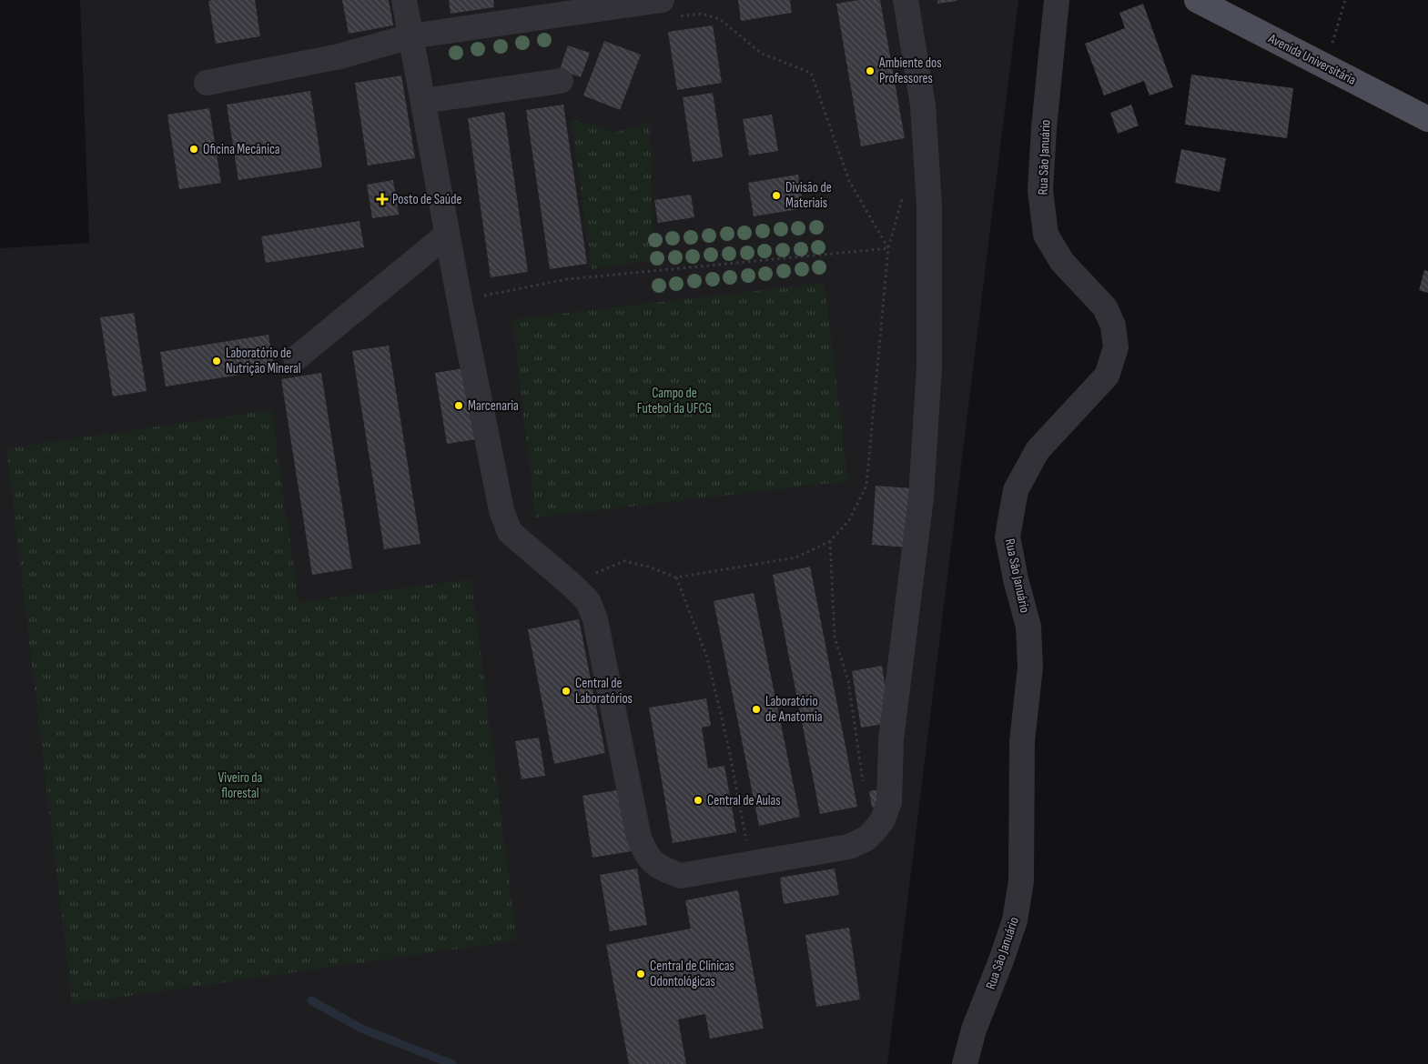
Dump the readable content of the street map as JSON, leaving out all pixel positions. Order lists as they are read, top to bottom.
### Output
{
  "streets": {
    "main road": ["Avenida Universitária"],
    "street": ["Rua São Januário"]
  },
  "parks": ["Campo de Futebol da UFCG", "Viveiro da florestal"],
  "places": {
    "other": [
      "Ambiente dos Professores",
      "Oficina Mecânica",
      "Divisão de Materiais",
      "Laboratório de Nutrição Mineral",
      "Marcenaria",
      "Central de Laboratórios",
      "Laboratório de Anatomia",
      "Central de Aulas",
      "Central de Clínicas Odontológicas"
    ],
    "health": ["Posto de Saúde"]
  }
}
